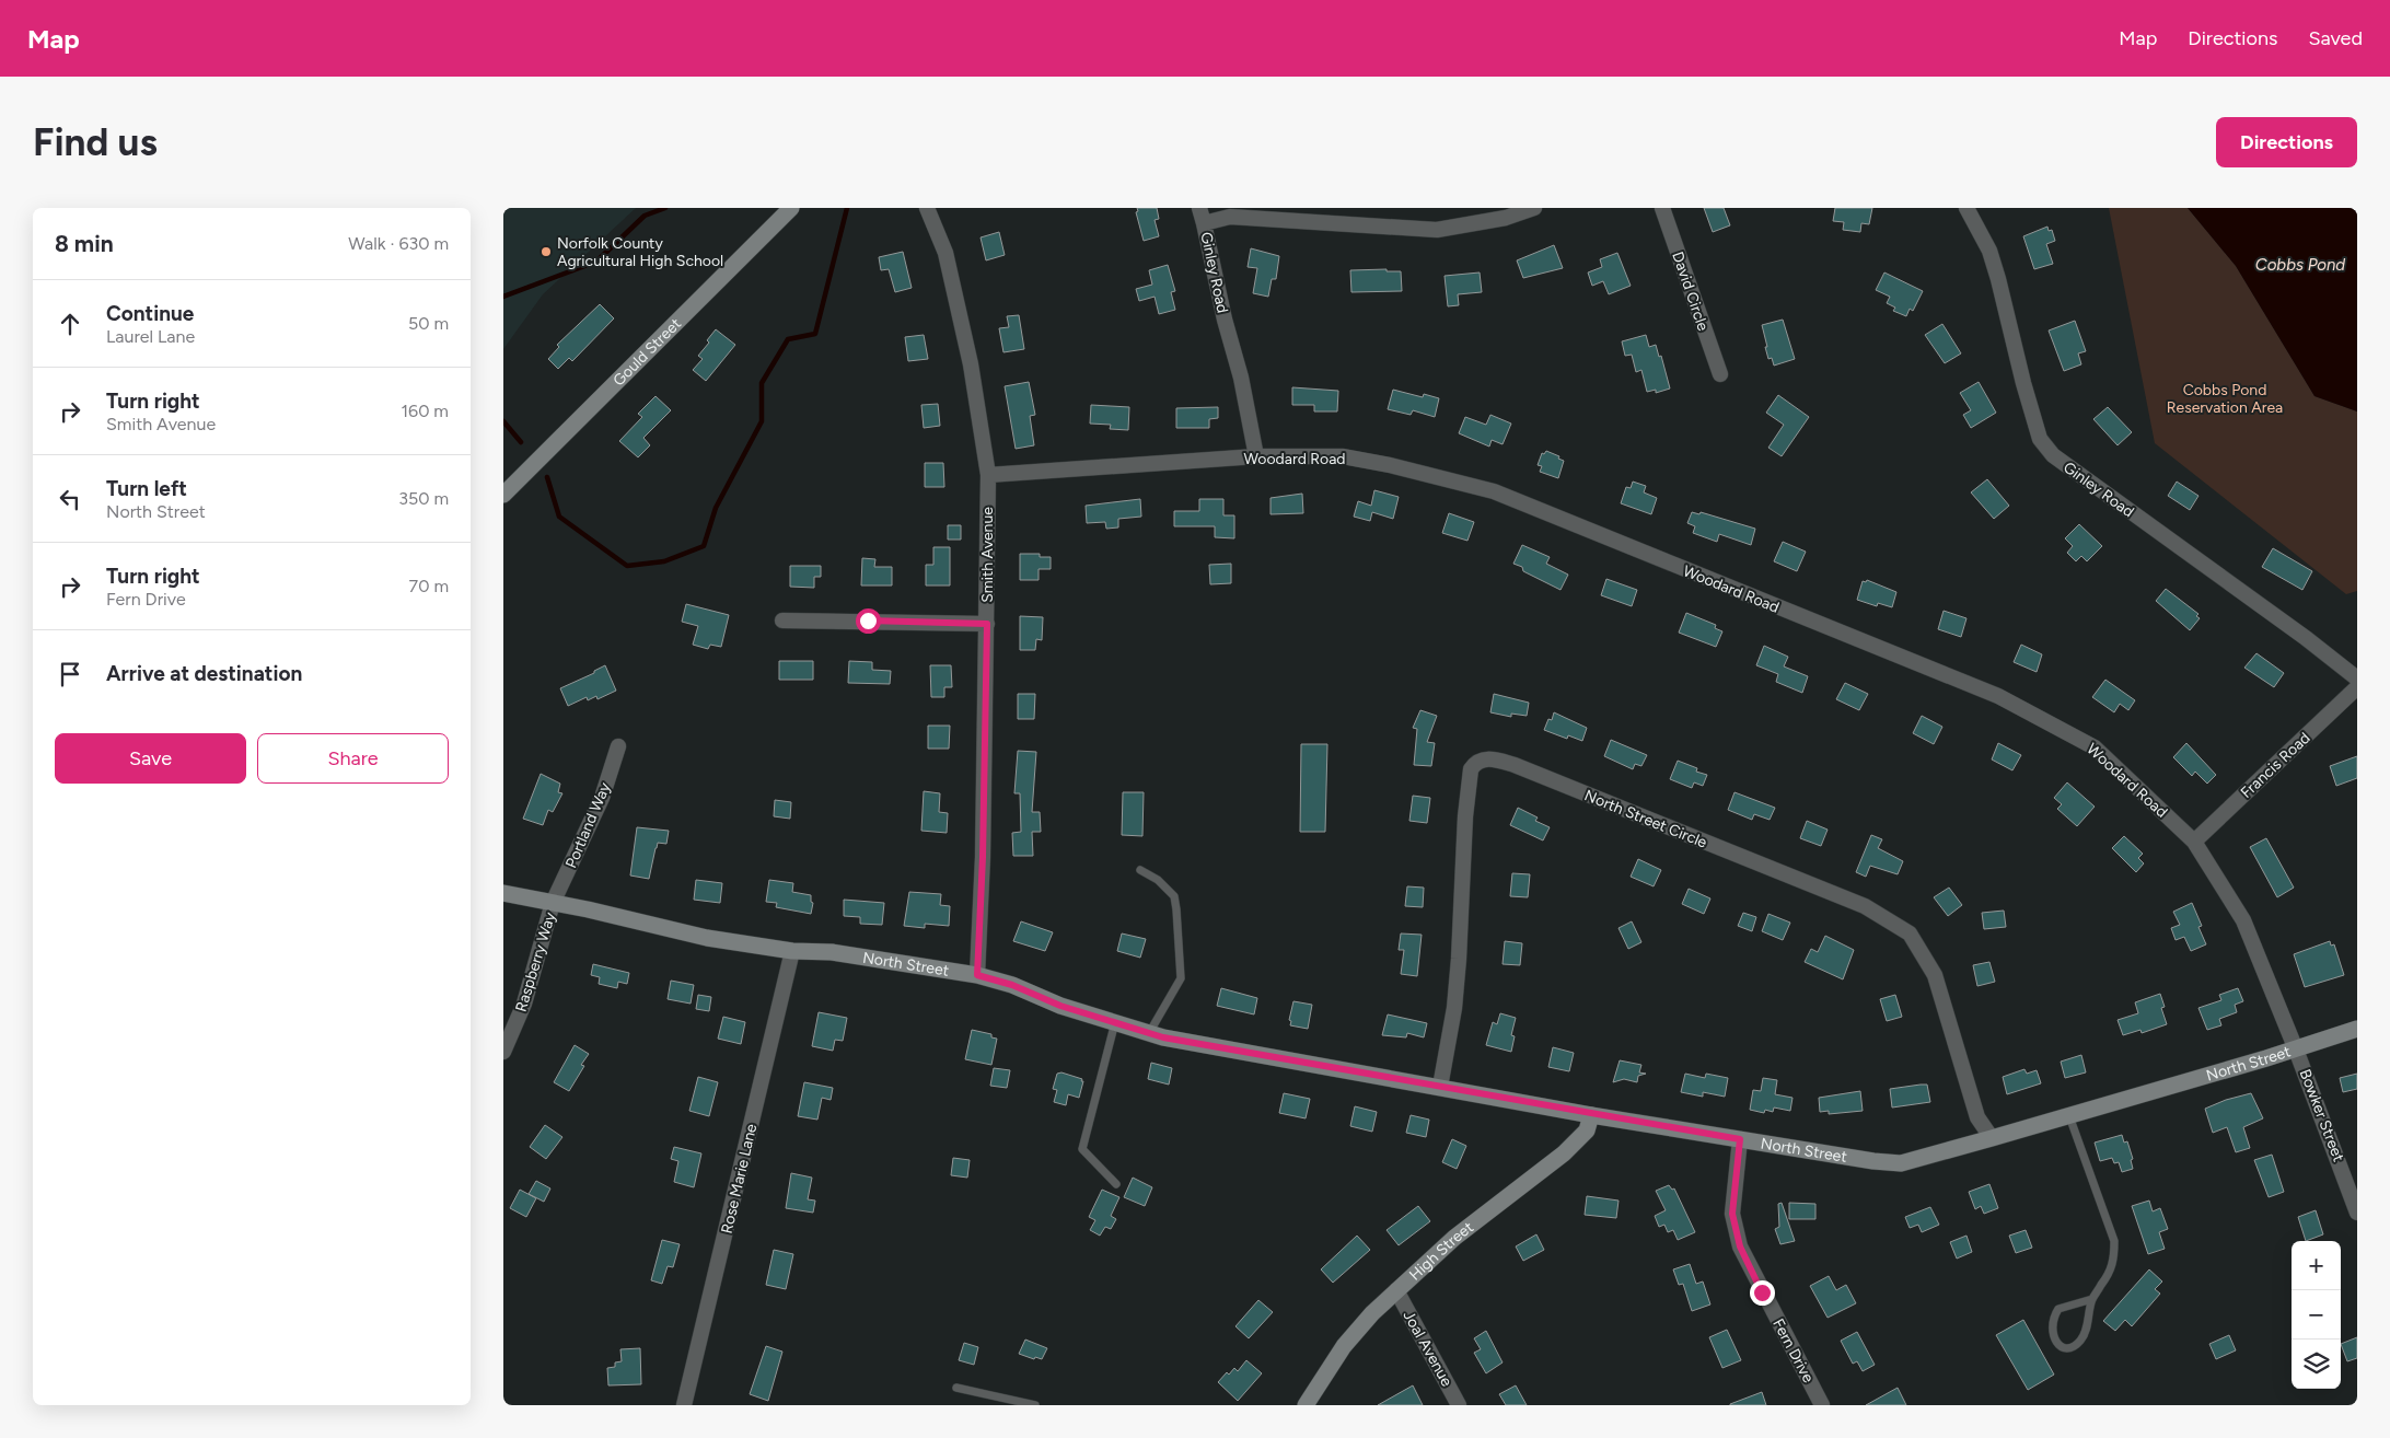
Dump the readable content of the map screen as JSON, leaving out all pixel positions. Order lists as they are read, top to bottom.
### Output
{
  "streets": {
    "street": [
      "Ginley Road",
      "David Circle",
      "Gould Street",
      "Woodard Road",
      "Smith Avenue",
      "Francis Road",
      "North Street Circle",
      "Portland Way",
      "Raspberry Way",
      "North Street",
      "Bowker Street",
      "Rose Marie Lane",
      "High Street",
      "Joal Avenue",
      "Fern Drive"
    ]
  },
  "crossings": [
    ["Ginley Road", "Woodard Road"],
    ["Woodard Road", "Smith Avenue"],
    ["Woodard Road", "Francis Road"],
    ["Woodard Road", "North Street"],
    ["Woodard Road", "Bowker Street"],
    ["Smith Avenue", "North Street"],
    ["North Street Circle", "North Street"],
    ["Portland Way", "Raspberry Way"],
    ["Portland Way", "North Street"],
    ["Raspberry Way", "North Street"],
    ["North Street", "Bowker Street"],
    ["North Street", "Rose Marie Lane"],
    ["North Street", "High Street"],
    ["North Street", "Fern Drive"],
    ["High Street", "Joal Avenue"]
  ],
  "water": ["Cobbs Pond"],
  "parks": ["Cobbs Pond Reservation Area"],
  "places": ["Norfolk County Agricultural High School"],
  "page": {
    "header": "Map",
    "nav": ["Map", "Directions", "Saved"],
    "buttons": [
      "Directions",
      ["Save", "Share"]
    ],
    "title": "Find us",
    "heading": ["8 min", "Walk · 630 m"],
    "list": [
      ["Continue", "Laurel Lane", "50 m"],
      ["Turn right", "Smith Avenue", "160 m"],
      ["Turn left", "North Street", "350 m"],
      ["Turn right", "Fern Drive", "70 m"],
      "Arrive at destination"
    ],
    "map_buttons": ["+", "−"]
  }
}
